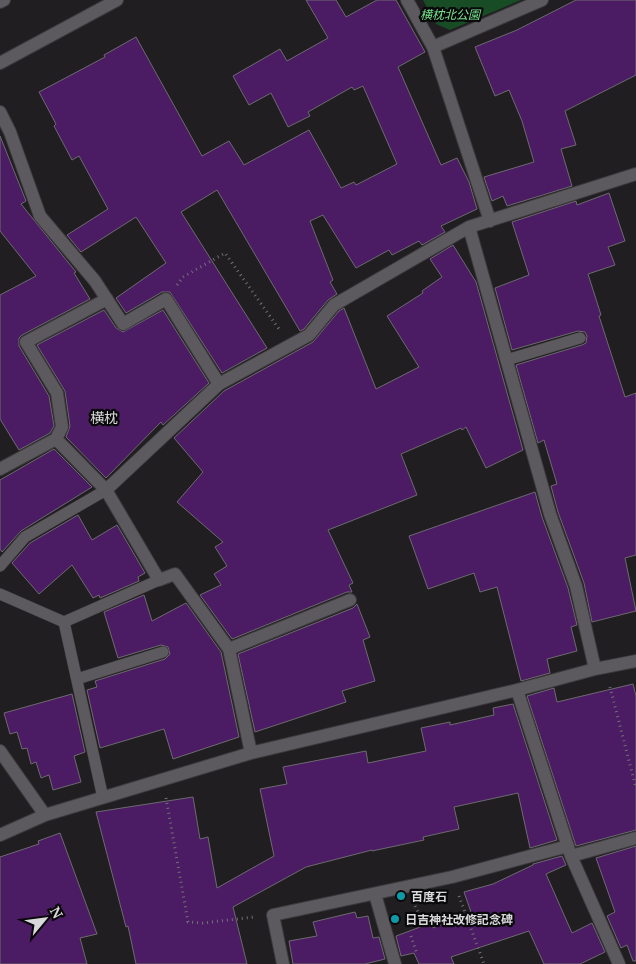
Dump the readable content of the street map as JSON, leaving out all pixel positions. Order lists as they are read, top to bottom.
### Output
{
  "districts": ["横枕"],
  "parks": ["横枕北公園"],
  "places": ["百度石", "日吉神社改修記念碑"],
  "north": "top right"
}
